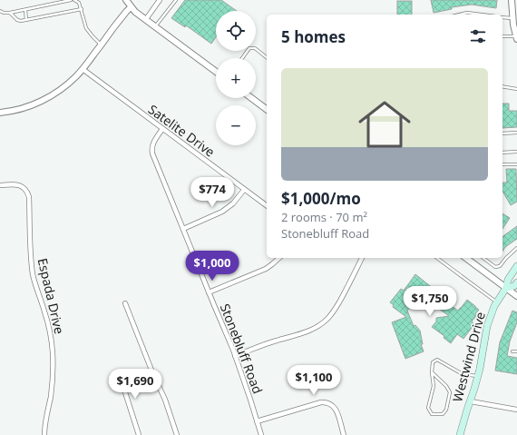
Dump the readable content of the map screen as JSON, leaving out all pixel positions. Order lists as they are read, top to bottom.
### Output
{
  "streets": {
    "main road": ["Westwind Drive"],
    "street": ["Satelite Drive", "Espada Drive", "Stonebluff Road"]
  },
  "crossings": [
    ["Satelite Drive", "Stonebluff Road"]
  ],
  "page": {
    "map_buttons": ["+", "−"],
    "heading": "5 homes",
    "list": [
      {
        "name": "$1,000/mo",
        "note": "2 rooms · 70 m² · Stonebluff Road"
      }
    ],
    "price": [
      "$774",
      "$1,000",
      "$1,750",
      "$1,100",
      "$1,690"
    ]
  }
}
